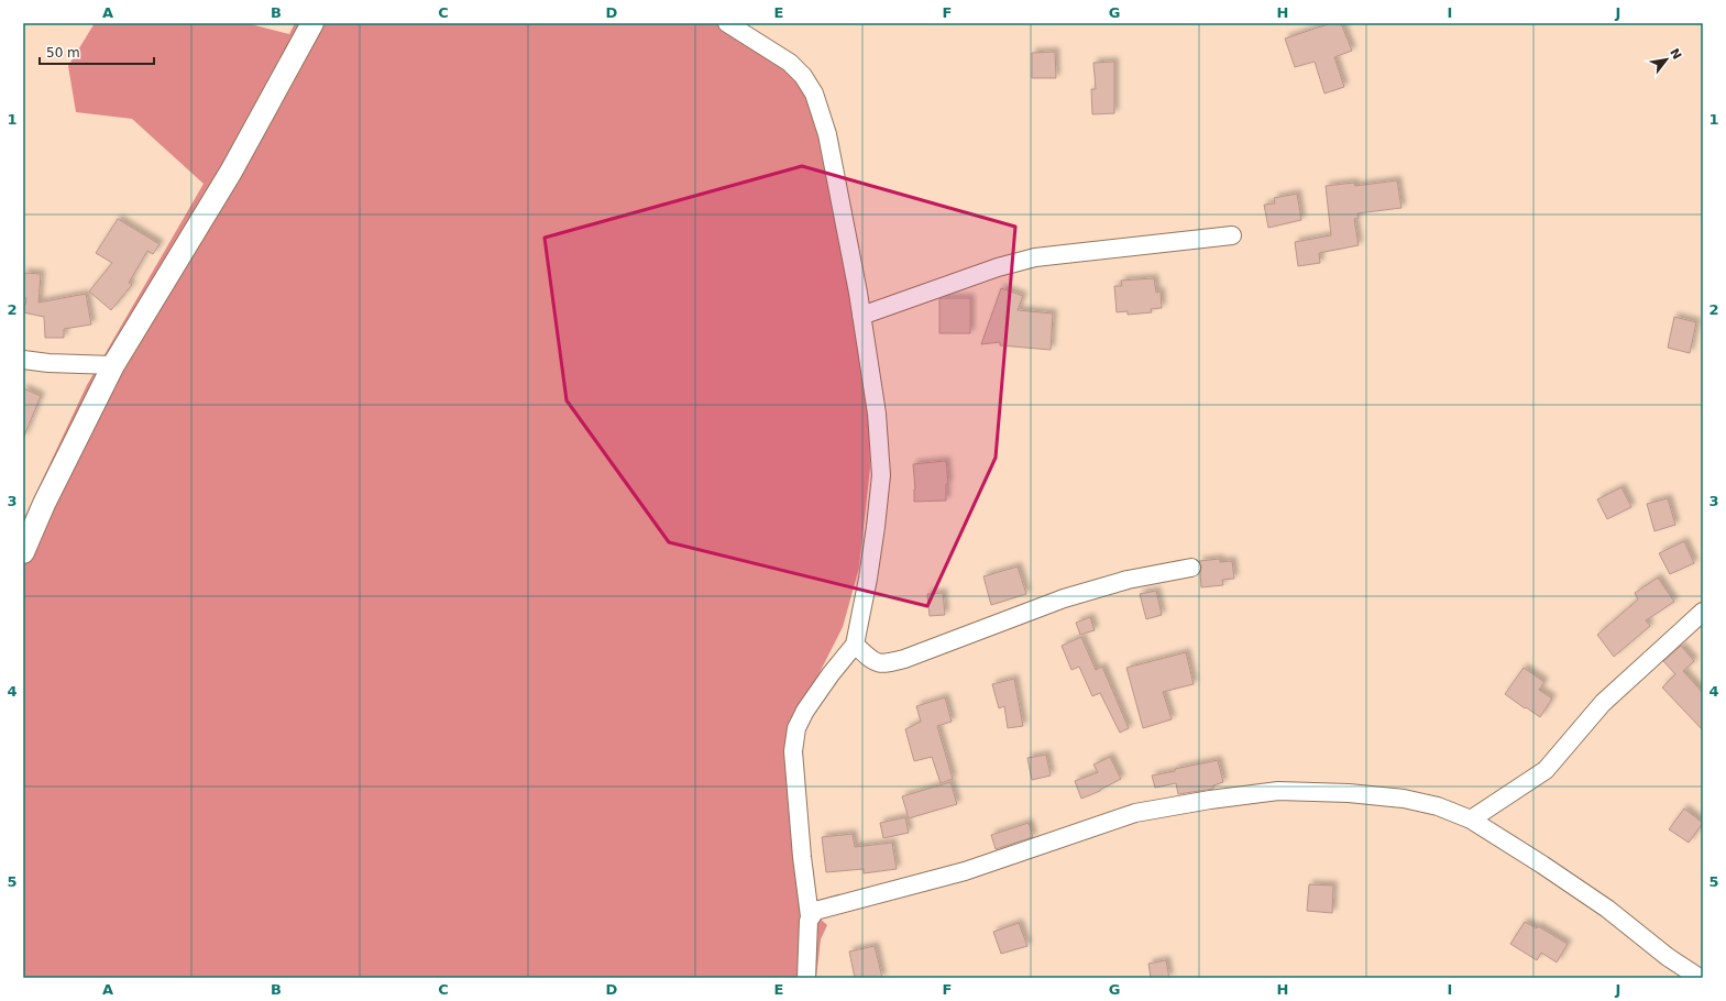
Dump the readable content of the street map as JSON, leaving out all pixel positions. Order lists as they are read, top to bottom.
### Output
{
  "scale_bar": "50 m",
  "north": "top right",
  "grid": {
    "columns": [
      "A",
      "B",
      "C",
      "D",
      "E",
      "F",
      "G",
      "H",
      "I",
      "J"
    ],
    "rows": [
      "1",
      "2",
      "3",
      "4",
      "5"
    ]
  }
}
